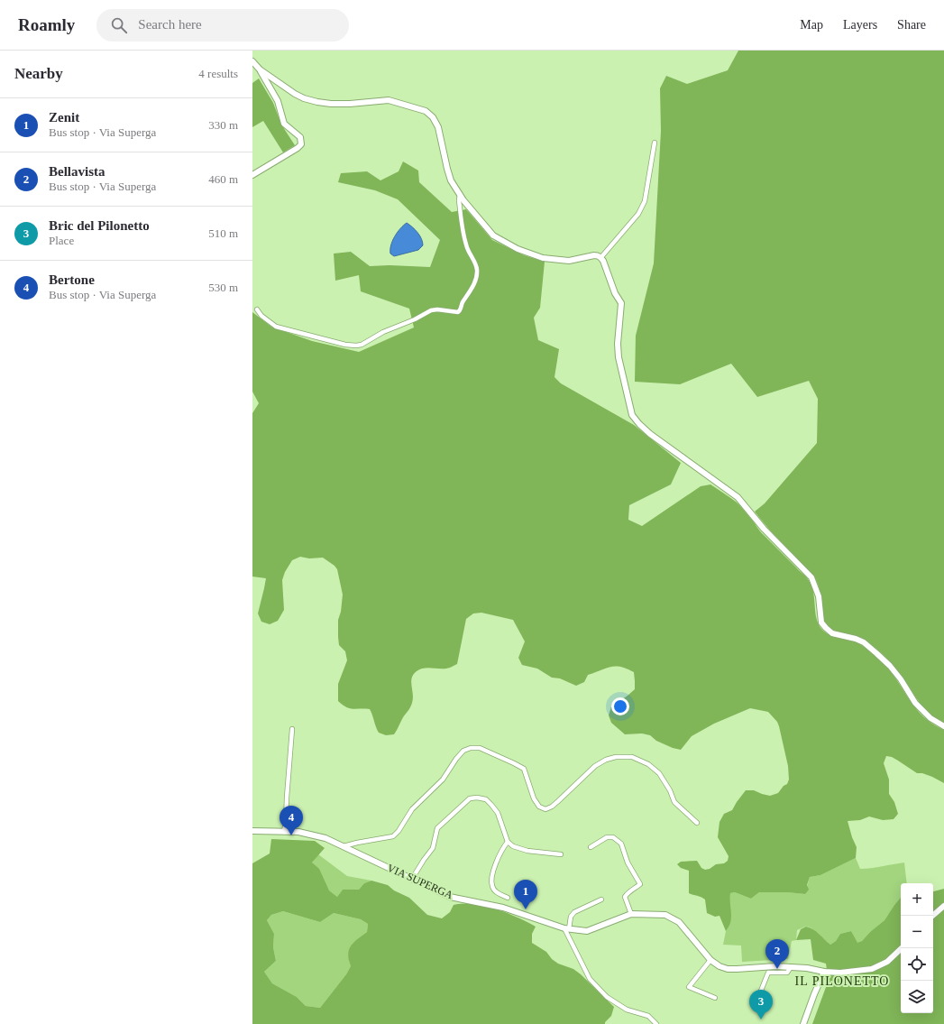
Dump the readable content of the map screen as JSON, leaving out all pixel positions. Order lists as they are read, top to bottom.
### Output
{
  "streets": {
    "street": ["VIA SUPERGA"]
  },
  "districts": ["IL PILONETTO"],
  "page": {
    "header": "Roamly",
    "search": "Search here",
    "nav": ["Map", "Layers", "Share"],
    "heading": ["Nearby", "4 results"],
    "list": [
      {
        "mark": "1",
        "name": "Zenit",
        "note": "Bus stop · Via Superga",
        "value": "330 m"
      },
      {
        "mark": "2",
        "name": "Bellavista",
        "note": "Bus stop · Via Superga",
        "value": "460 m"
      },
      {
        "mark": "3",
        "name": "Bric del Pilonetto",
        "note": "Place",
        "value": "510 m"
      },
      {
        "mark": "4",
        "name": "Bertone",
        "note": "Bus stop · Via Superga",
        "value": "530 m"
      }
    ],
    "pins": [
      "4",
      "1",
      "2",
      "3"
    ],
    "map_buttons": ["+", "−"]
  }
}
